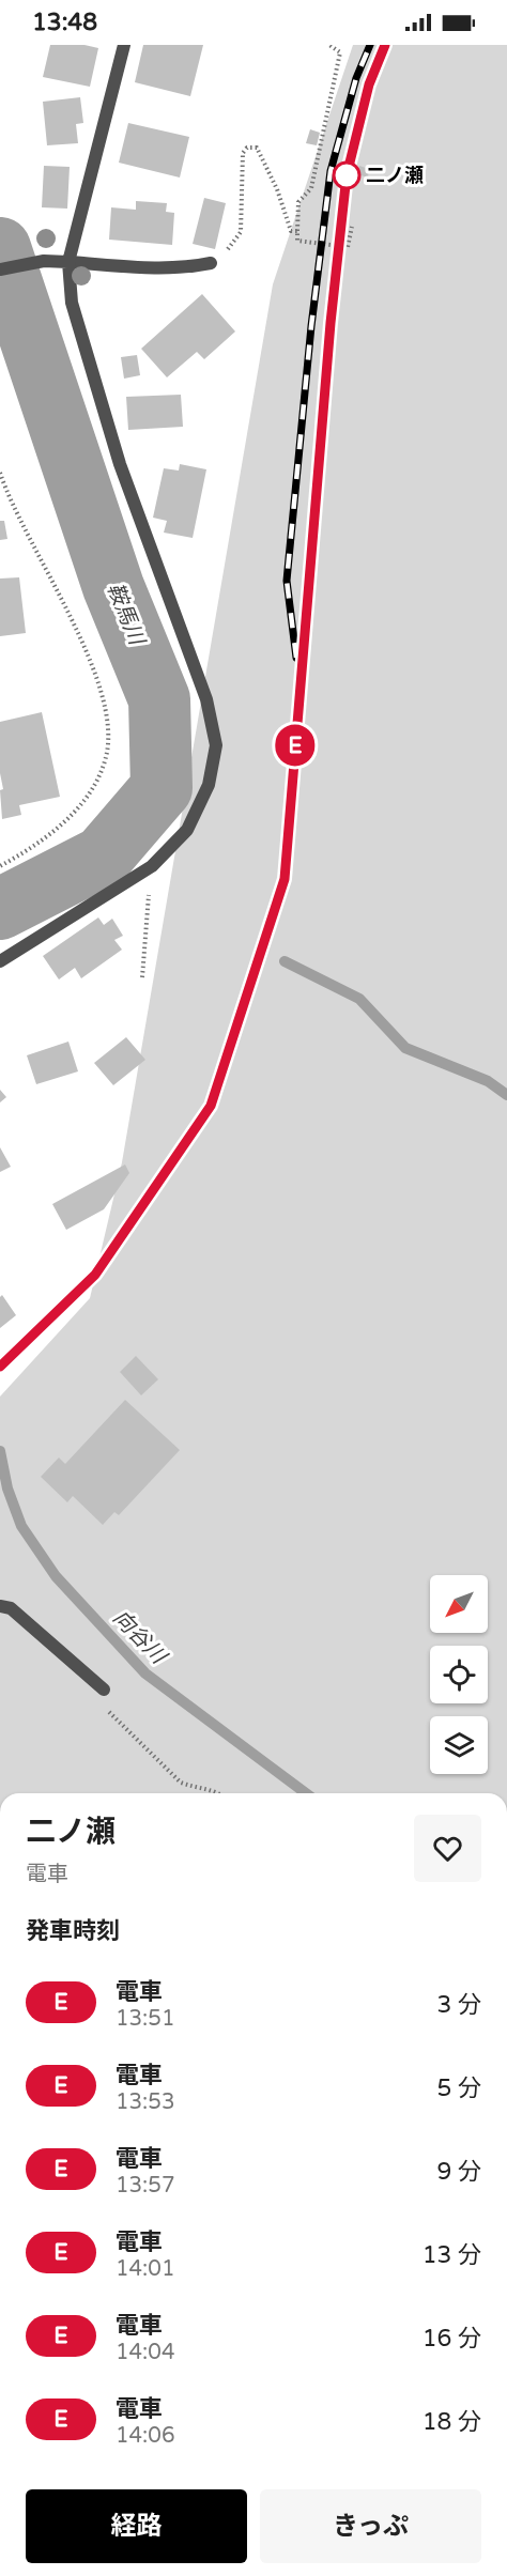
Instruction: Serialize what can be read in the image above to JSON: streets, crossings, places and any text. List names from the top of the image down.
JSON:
{
  "water": ["鞍馬川", "向谷川"],
  "places": ["二ノ瀬"],
  "north": "bottom left",
  "page": {
    "status": "13:48",
    "on_map": "E",
    "heading": [
      ["二ノ瀬", "電車"],
      "発車時刻"
    ],
    "list": [
      {
        "mark": "E",
        "name": "電車",
        "note": "13:51",
        "value": "3 分"
      },
      {
        "mark": "E",
        "name": "電車",
        "note": "13:53",
        "value": "5 分"
      },
      {
        "mark": "E",
        "name": "電車",
        "note": "13:57",
        "value": "9 分"
      },
      {
        "mark": "E",
        "name": "電車",
        "note": "14:01",
        "value": "13 分"
      },
      {
        "mark": "E",
        "name": "電車",
        "note": "14:04",
        "value": "16 分"
      },
      {
        "mark": "E",
        "name": "電車",
        "note": "14:06",
        "value": "18 分"
      }
    ],
    "buttons": ["経路", "きっぷ"]
  }
}
